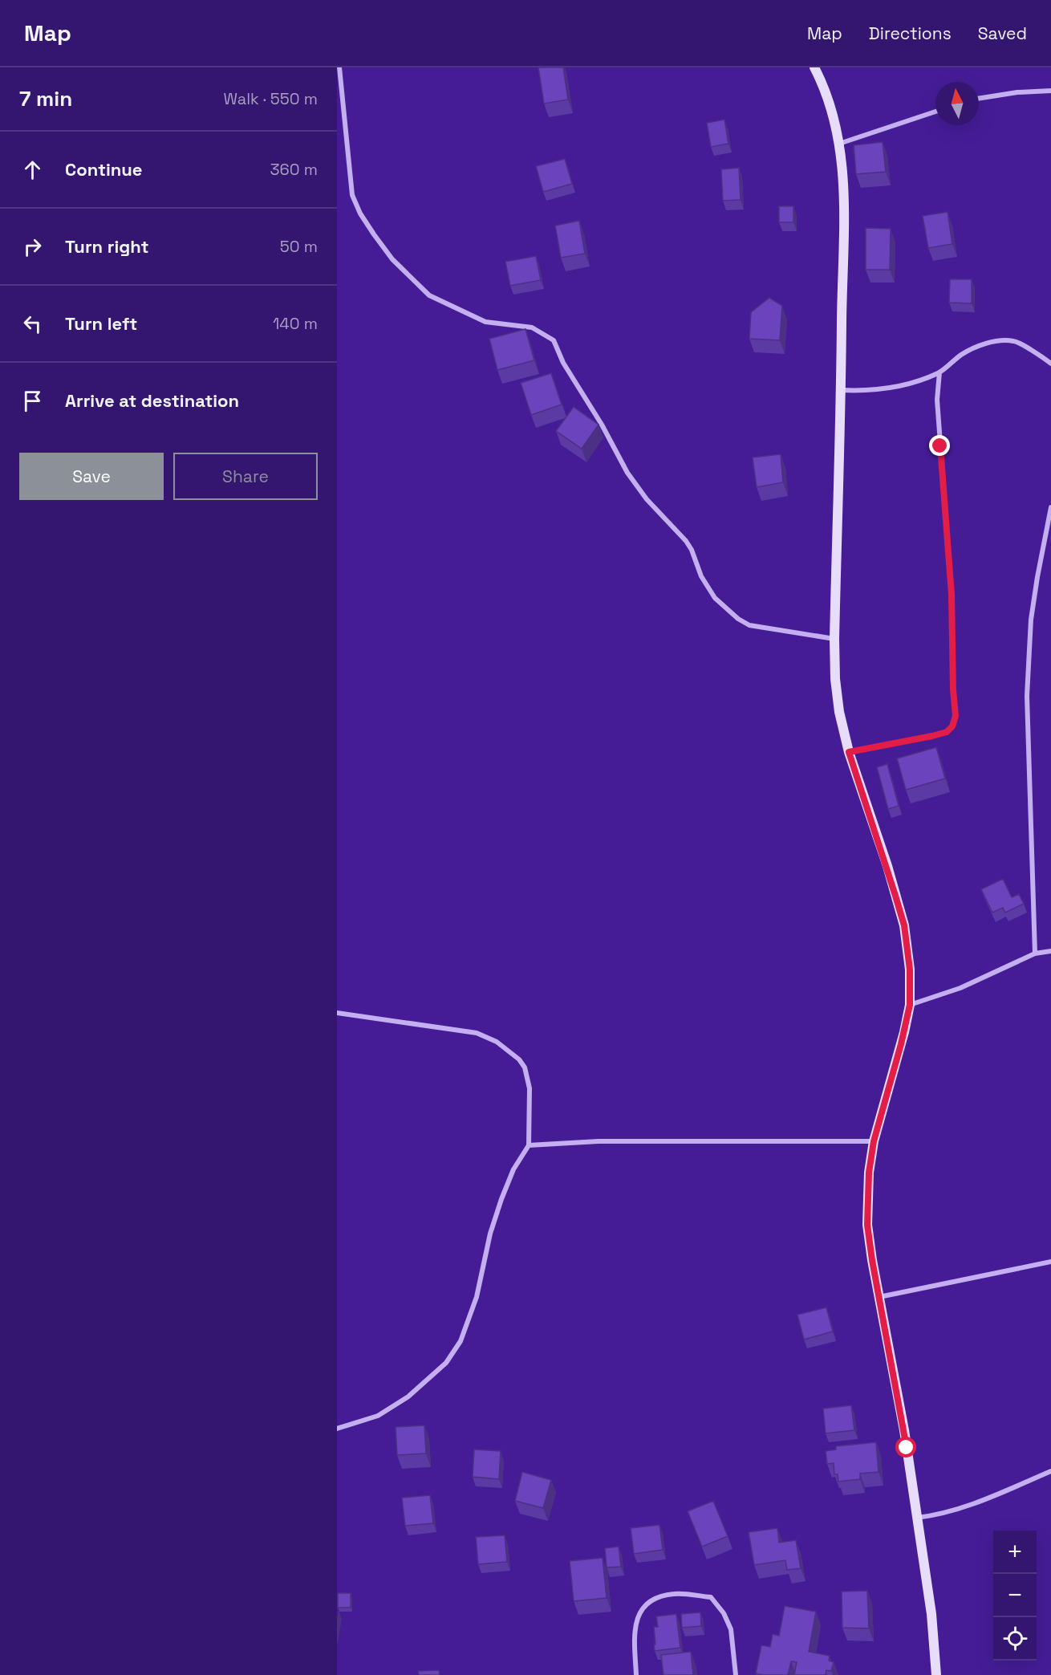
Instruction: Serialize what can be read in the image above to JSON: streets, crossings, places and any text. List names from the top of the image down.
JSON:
{
  "north": "top",
  "page": {
    "header": "Map",
    "nav": ["Map", "Directions", "Saved"],
    "heading": ["7 min", "Walk · 550 m"],
    "list": [
      ["Continue", "360 m"],
      ["Turn right", "50 m"],
      ["Turn left", "140 m"],
      "Arrive at destination"
    ],
    "buttons": ["Save", "Share"],
    "map_buttons": ["+", "−"]
  }
}
